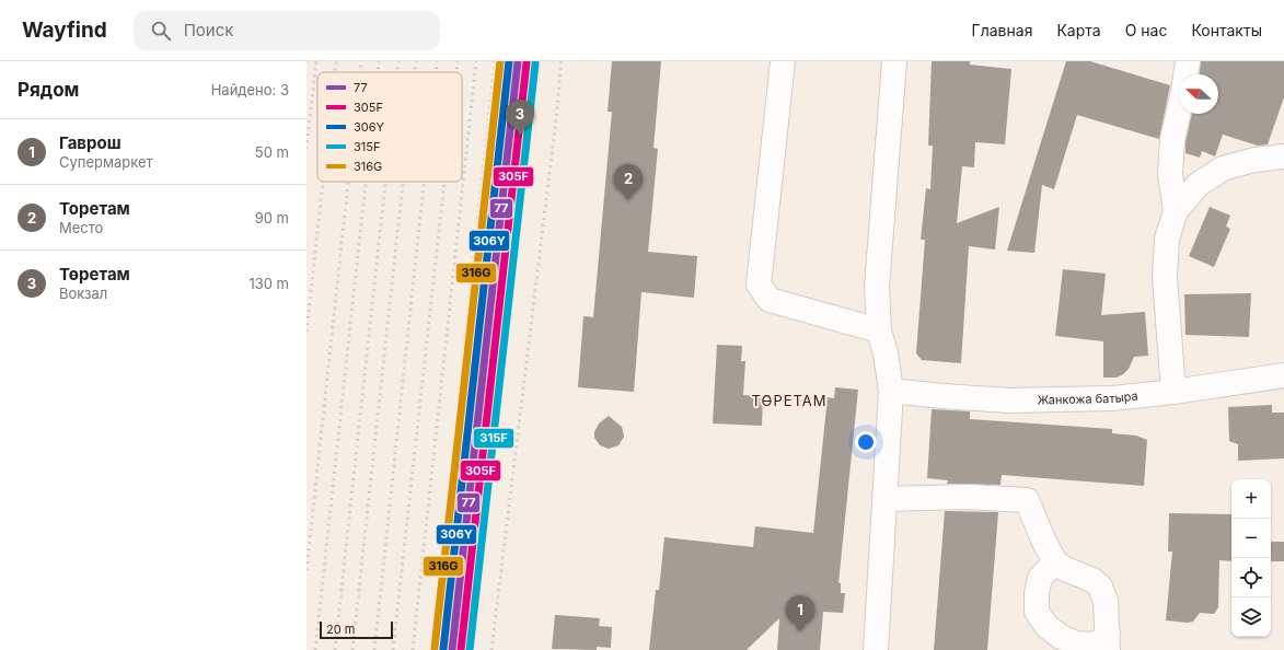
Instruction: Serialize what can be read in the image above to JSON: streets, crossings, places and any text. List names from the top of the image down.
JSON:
{
  "streets": {
    "street": ["Жанкожа батыра"]
  },
  "districts": ["ТӨРЕТАМ"],
  "lines": [
    "transit line 77",
    "transit line 306Y",
    "transit line 316G",
    "transit line 305F",
    "transit line 315F"
  ],
  "legend": [
    "77",
    "305F",
    "306Y",
    "315F",
    "316G"
  ],
  "scale_bar": "20 m",
  "north": "left",
  "page": {
    "header": "Wayfind",
    "search": "Поиск",
    "nav": [
      "Главная",
      "Карта",
      "О нас",
      "Контакты"
    ],
    "heading": ["Рядом", "Найдено: 3"],
    "pins": ["3", "2", "1"],
    "list": [
      {
        "mark": "1",
        "name": "Гаврош",
        "note": "Супермаркет",
        "value": "50 m"
      },
      {
        "mark": "2",
        "name": "Торетам",
        "note": "Место",
        "value": "90 m"
      },
      {
        "mark": "3",
        "name": "Төретам",
        "note": "Вокзал",
        "value": "130 m"
      }
    ],
    "map_buttons": ["+", "−"],
    "scale": "20 m"
  }
}
